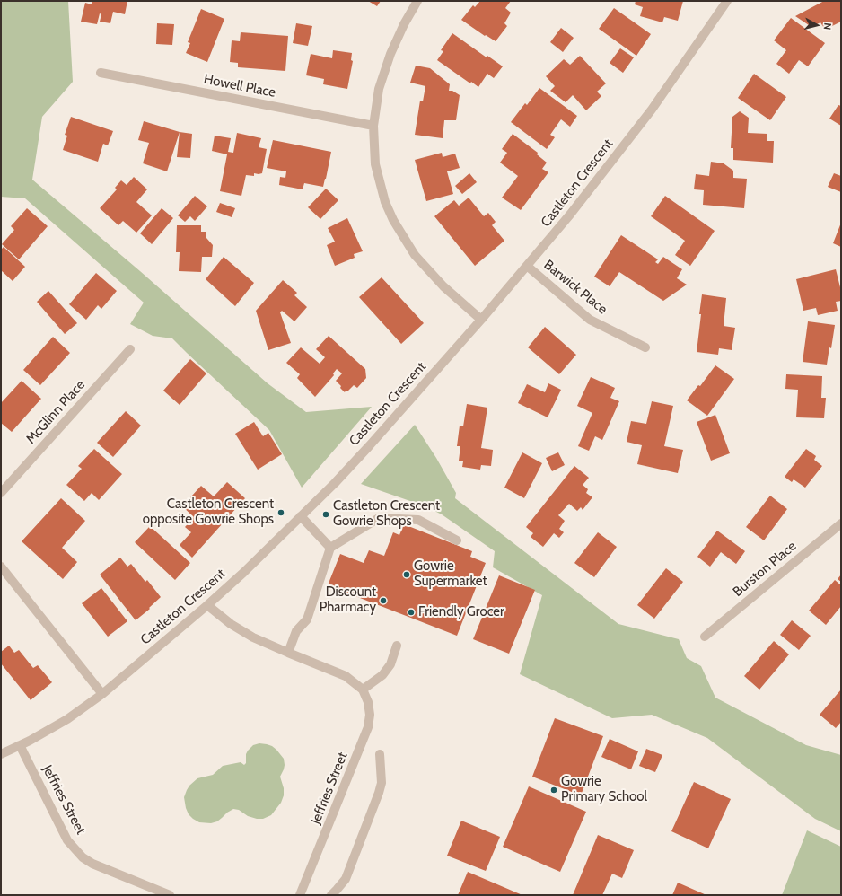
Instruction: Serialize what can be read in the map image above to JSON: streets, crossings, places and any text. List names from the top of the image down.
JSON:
{
  "streets": {
    "street": [
      "Howell Place",
      "Castleton Crescent",
      "Barwick Place",
      "McGlinn Place",
      "Burston Place",
      "Jeffries Street"
    ]
  },
  "crossings": [
    ["Castleton Crescent", "Barwick Place"],
    ["Castleton Crescent", "Jeffries Street"]
  ],
  "places": [
    "Castleton Crescent opposite Gowrie Shops",
    "Castleton Crescent Gowrie Shops",
    "Gowrie Supermarket",
    "Discount Pharmacy",
    "Friendly Grocer",
    "Gowrie Primary School"
  ],
  "north": "right"
}
